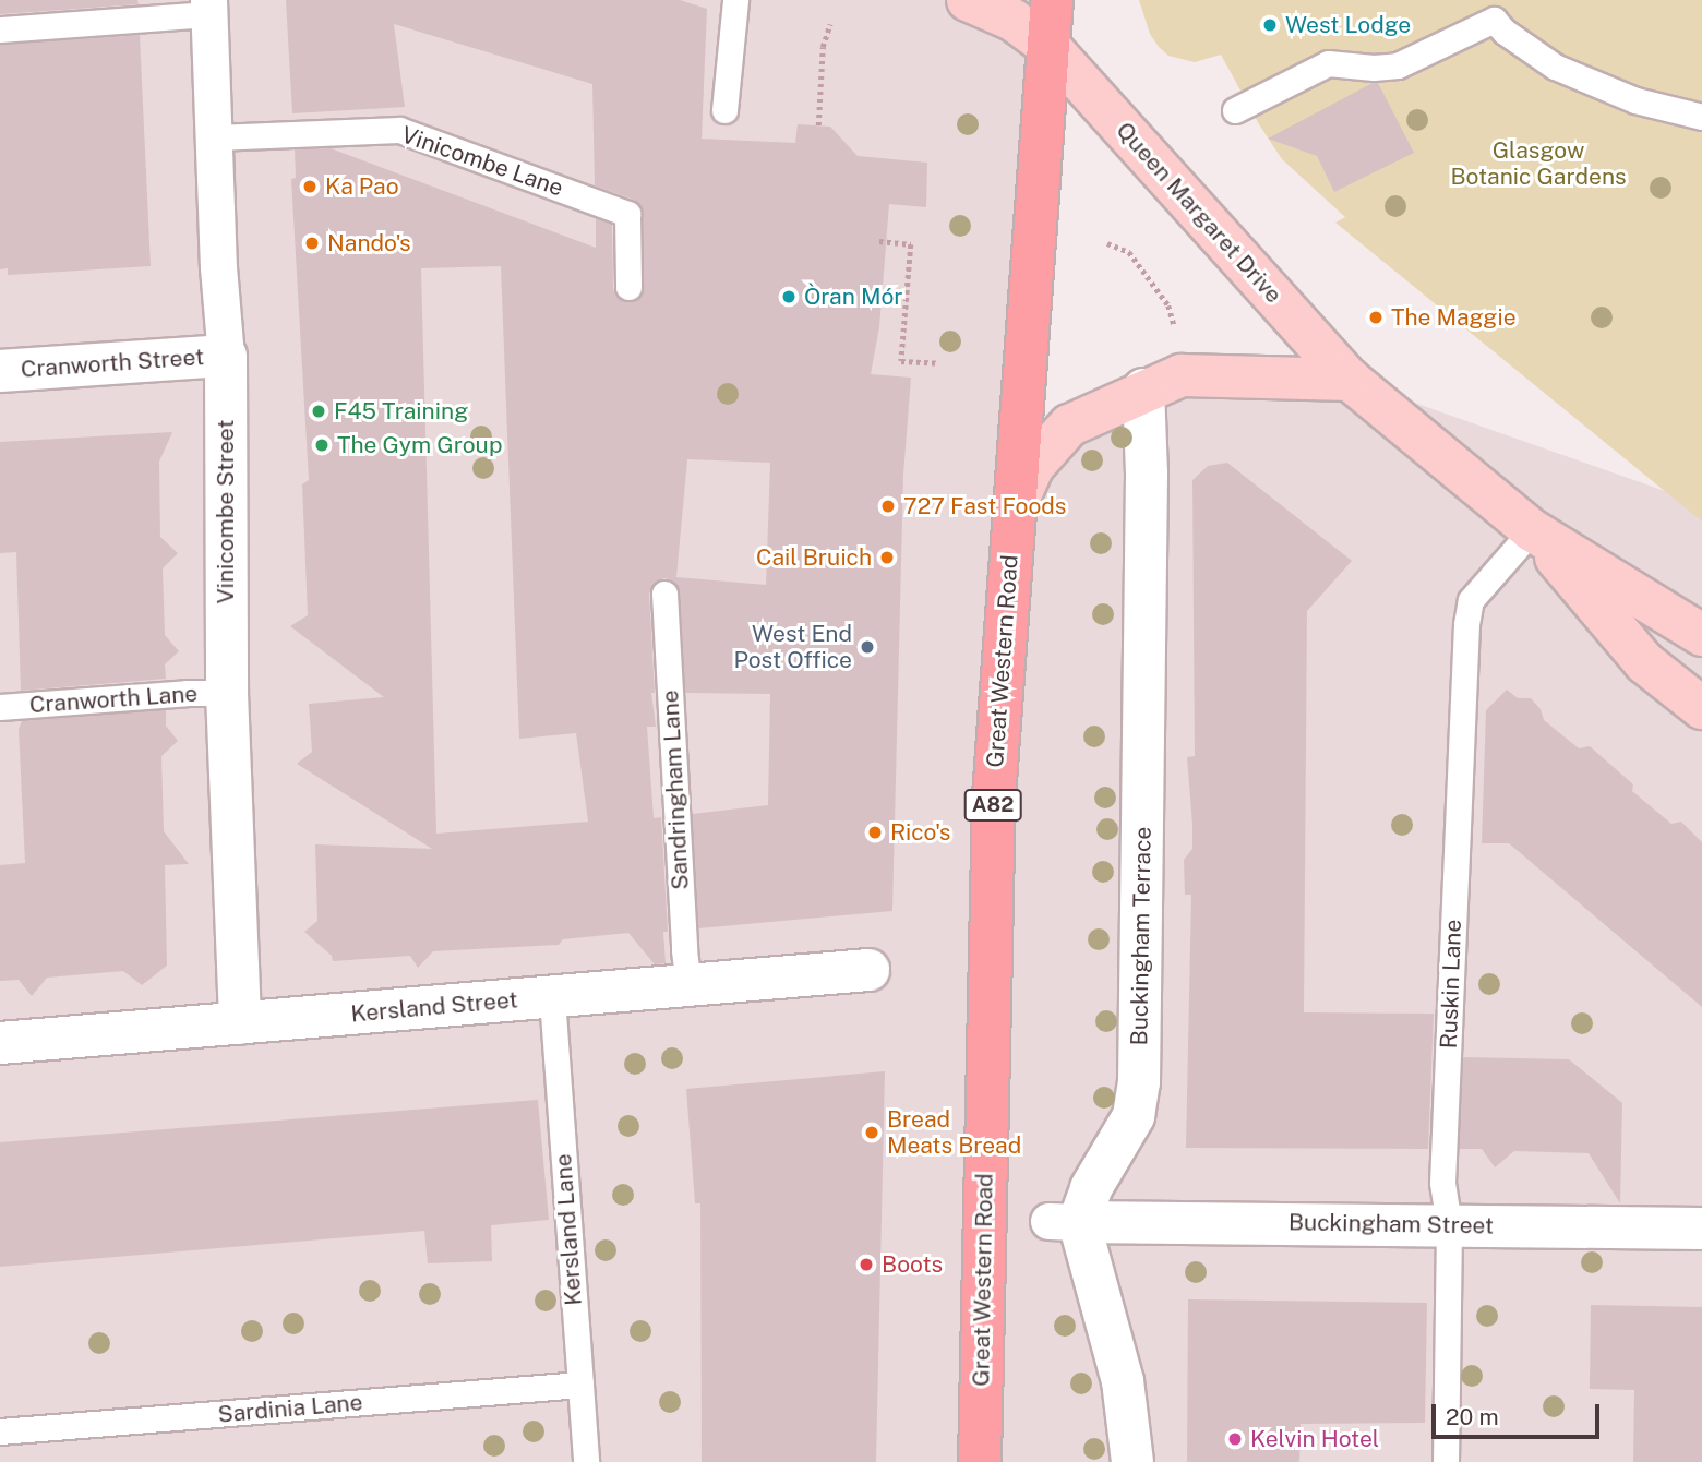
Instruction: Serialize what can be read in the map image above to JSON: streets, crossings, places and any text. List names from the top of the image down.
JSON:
{
  "streets": {
    "main road": ["Queen Margaret Drive", "Great Western Road", "A82"],
    "street": [
      "Cranworth Street",
      "Vinicombe Street",
      "Buckingham Terrace",
      "Kersland Street",
      "Buckingham Street"
    ],
    "lane": [
      "Vinicombe Lane",
      "Cranworth Lane",
      "Sandringham Lane",
      "Ruskin Lane",
      "Kersland Lane",
      "Sardinia Lane"
    ]
  },
  "crossings": [
    ["Vinicombe Lane", "Vinicombe Street"],
    ["Queen Margaret Drive", "Great Western Road"],
    ["Queen Margaret Drive", "Ruskin Lane"],
    ["Cranworth Street", "Vinicombe Street"],
    ["Vinicombe Street", "Cranworth Lane"],
    ["Vinicombe Street", "Kersland Street"],
    ["Sandringham Lane", "Kersland Street"],
    ["Buckingham Terrace", "Buckingham Street"],
    ["Ruskin Lane", "Buckingham Street"],
    ["Kersland Street", "Kersland Lane"],
    ["Kersland Lane", "Sardinia Lane"]
  ],
  "parks": ["Glasgow Botanic Gardens"],
  "places": [
    "West Lodge",
    "Ka Pao",
    "Nando's",
    "Òran Mór",
    "The Maggie",
    "F45 Training",
    "The Gym Group",
    "727 Fast Foods",
    "Cail Bruich",
    "West End Post Office",
    "Rico's",
    "Bread Meats Bread",
    "Boots",
    "Kelvin Hotel"
  ],
  "scale_bar": "20 m"
}
